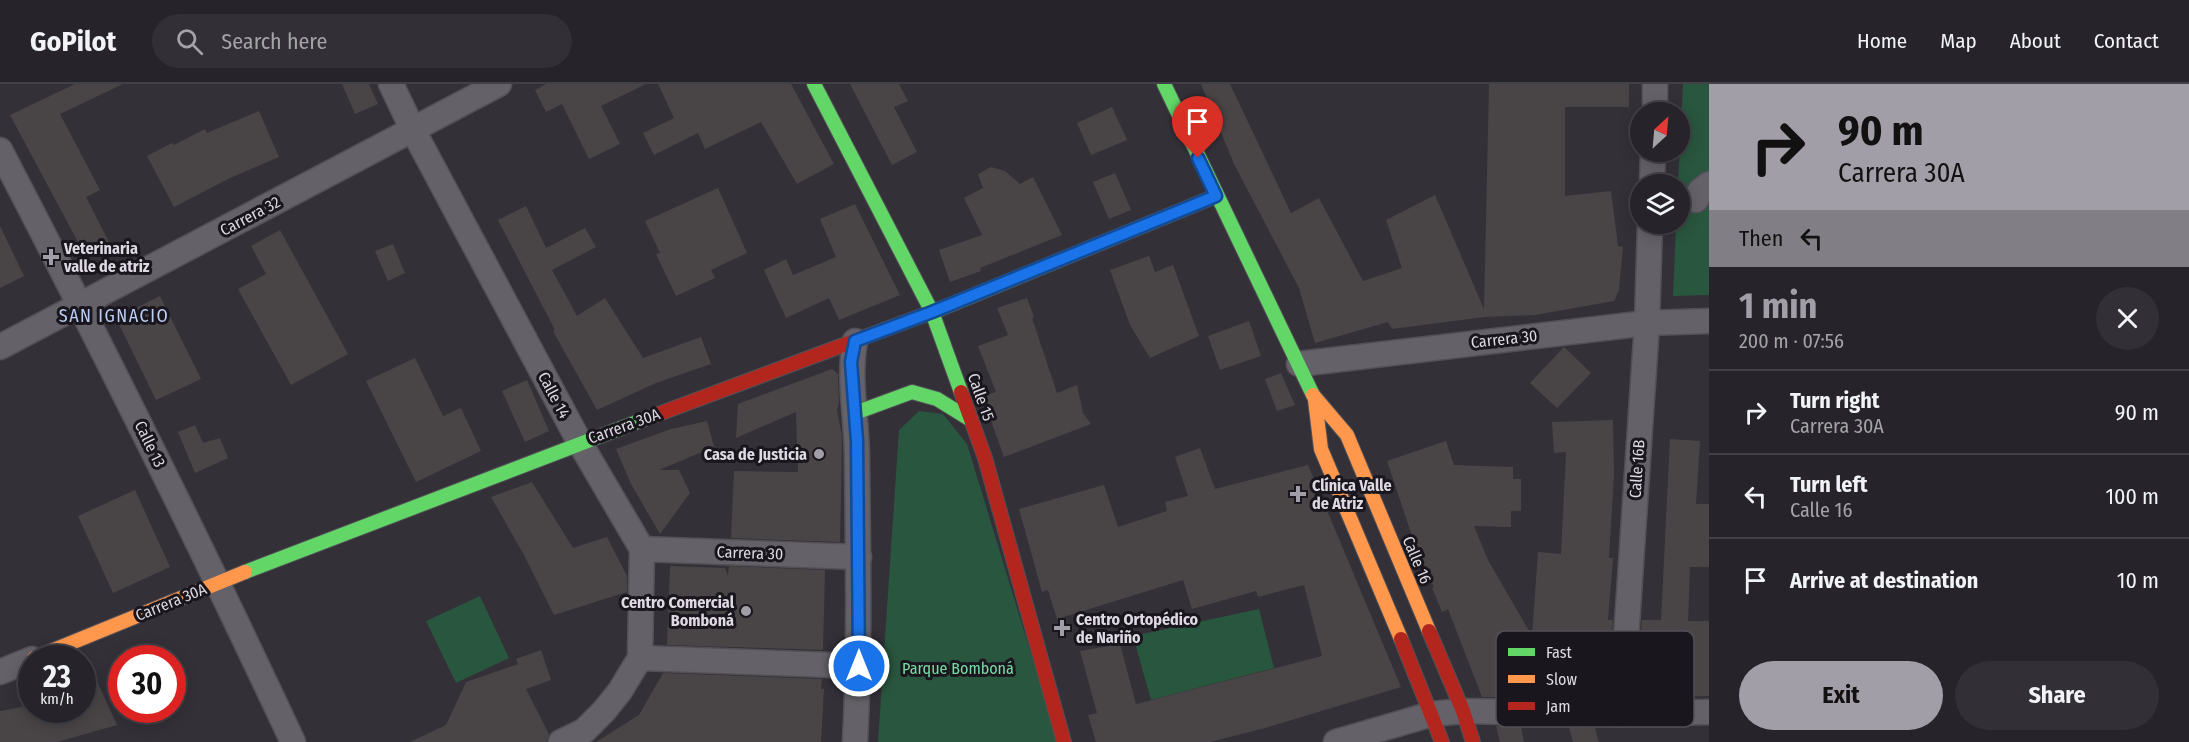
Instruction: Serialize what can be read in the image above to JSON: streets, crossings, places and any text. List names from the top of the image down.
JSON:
{
  "streets": {
    "street": [
      "Carrera 32",
      "Carrera 30",
      "Calle 14",
      "Calle 15",
      "Carrera 30A",
      "Calle 13",
      "Calle 16B",
      "Calle 16"
    ]
  },
  "crossings": [
    ["Carrera 32", "Calle 14"],
    ["Carrera 32", "Calle 13"],
    ["Carrera 30", "Calle 14"],
    ["Carrera 30", "Calle 16B"],
    ["Carrera 30", "Calle 16"],
    ["Calle 14", "Carrera 30A"],
    ["Calle 15", "Carrera 30A"],
    ["Carrera 30A", "Calle 13"],
    ["Carrera 30A", "Calle 16"]
  ],
  "districts": ["SAN IGNACIO"],
  "parks": ["Parque Bomboná"],
  "places": {
    "health": ["Veterinaria valle de atriz", "Clínica Valle de Atriz", "Centro Ortopédico de Nariño"],
    "other": ["Casa de Justicia", "Centro Comercial Bomboná"]
  },
  "legend": ["Fast", "Slow", "Jam"],
  "north": "top right",
  "page": {
    "header": "GoPilot",
    "search": "Search here",
    "nav": [
      "Home",
      "Map",
      "About",
      "Contact"
    ],
    "turn": ["90 m", "Carrera 30A"],
    "then": "Then",
    "heading": ["1 min", "200 m · 07:56"],
    "list": [
      {
        "name": "Turn right",
        "note": "Carrera 30A",
        "value": "90 m"
      },
      {
        "name": "Turn left",
        "note": "Calle 16",
        "value": "100 m"
      },
      {
        "name": "Arrive at destination",
        "value": "10 m"
      }
    ],
    "speed": "23 km/h",
    "limit": "30",
    "buttons": ["Exit", "Share"]
  }
}
